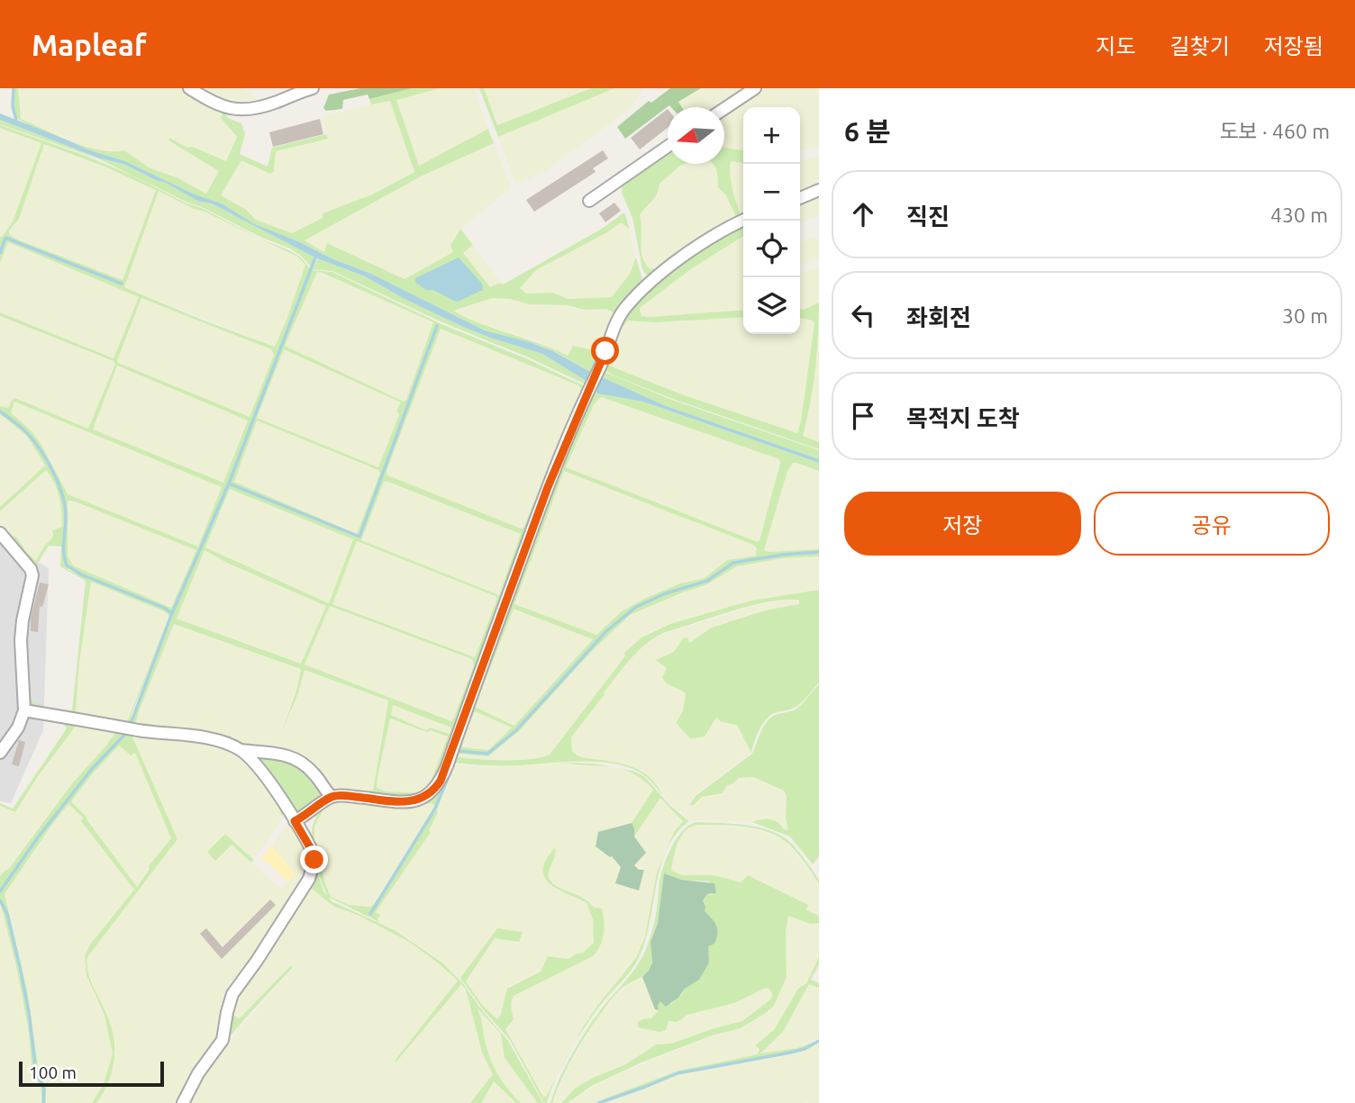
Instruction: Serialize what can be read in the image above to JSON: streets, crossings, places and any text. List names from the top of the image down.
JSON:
{
  "scale_bar": "100 m",
  "north": "left",
  "page": {
    "header": "Mapleaf",
    "nav": ["지도", "길찾기", "저장됨"],
    "heading": ["6 분", "도보 · 460 m"],
    "map_buttons": ["+", "−"],
    "list": [
      ["직진", "430 m"],
      ["좌회전", "30 m"],
      "목적지 도착"
    ],
    "buttons": ["저장", "공유"],
    "scale": "100 m"
  }
}
